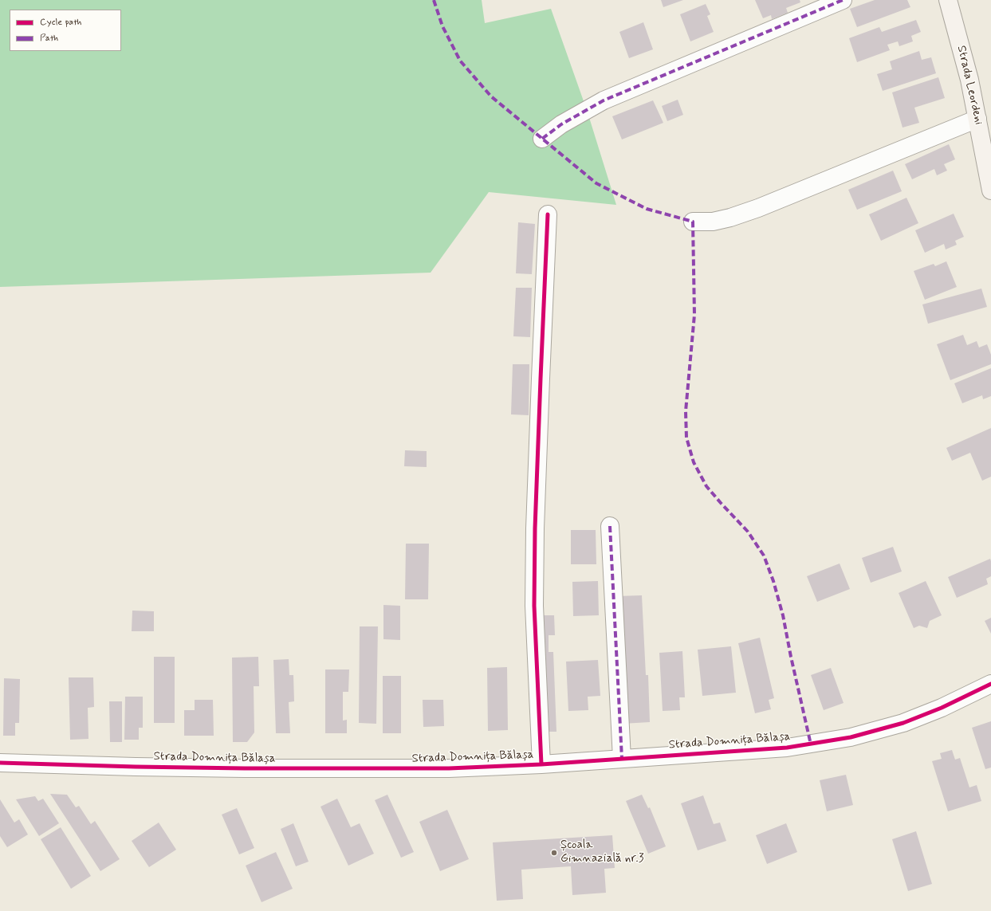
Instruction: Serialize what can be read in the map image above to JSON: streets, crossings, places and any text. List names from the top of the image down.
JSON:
{
  "streets": {
    "main road": ["Strada Leordeni"],
    "street": ["Strada Domnița Bălașa"]
  },
  "places": ["Școala Gimnazială nr.3"],
  "legend": ["Cycle path", "Path"]
}
